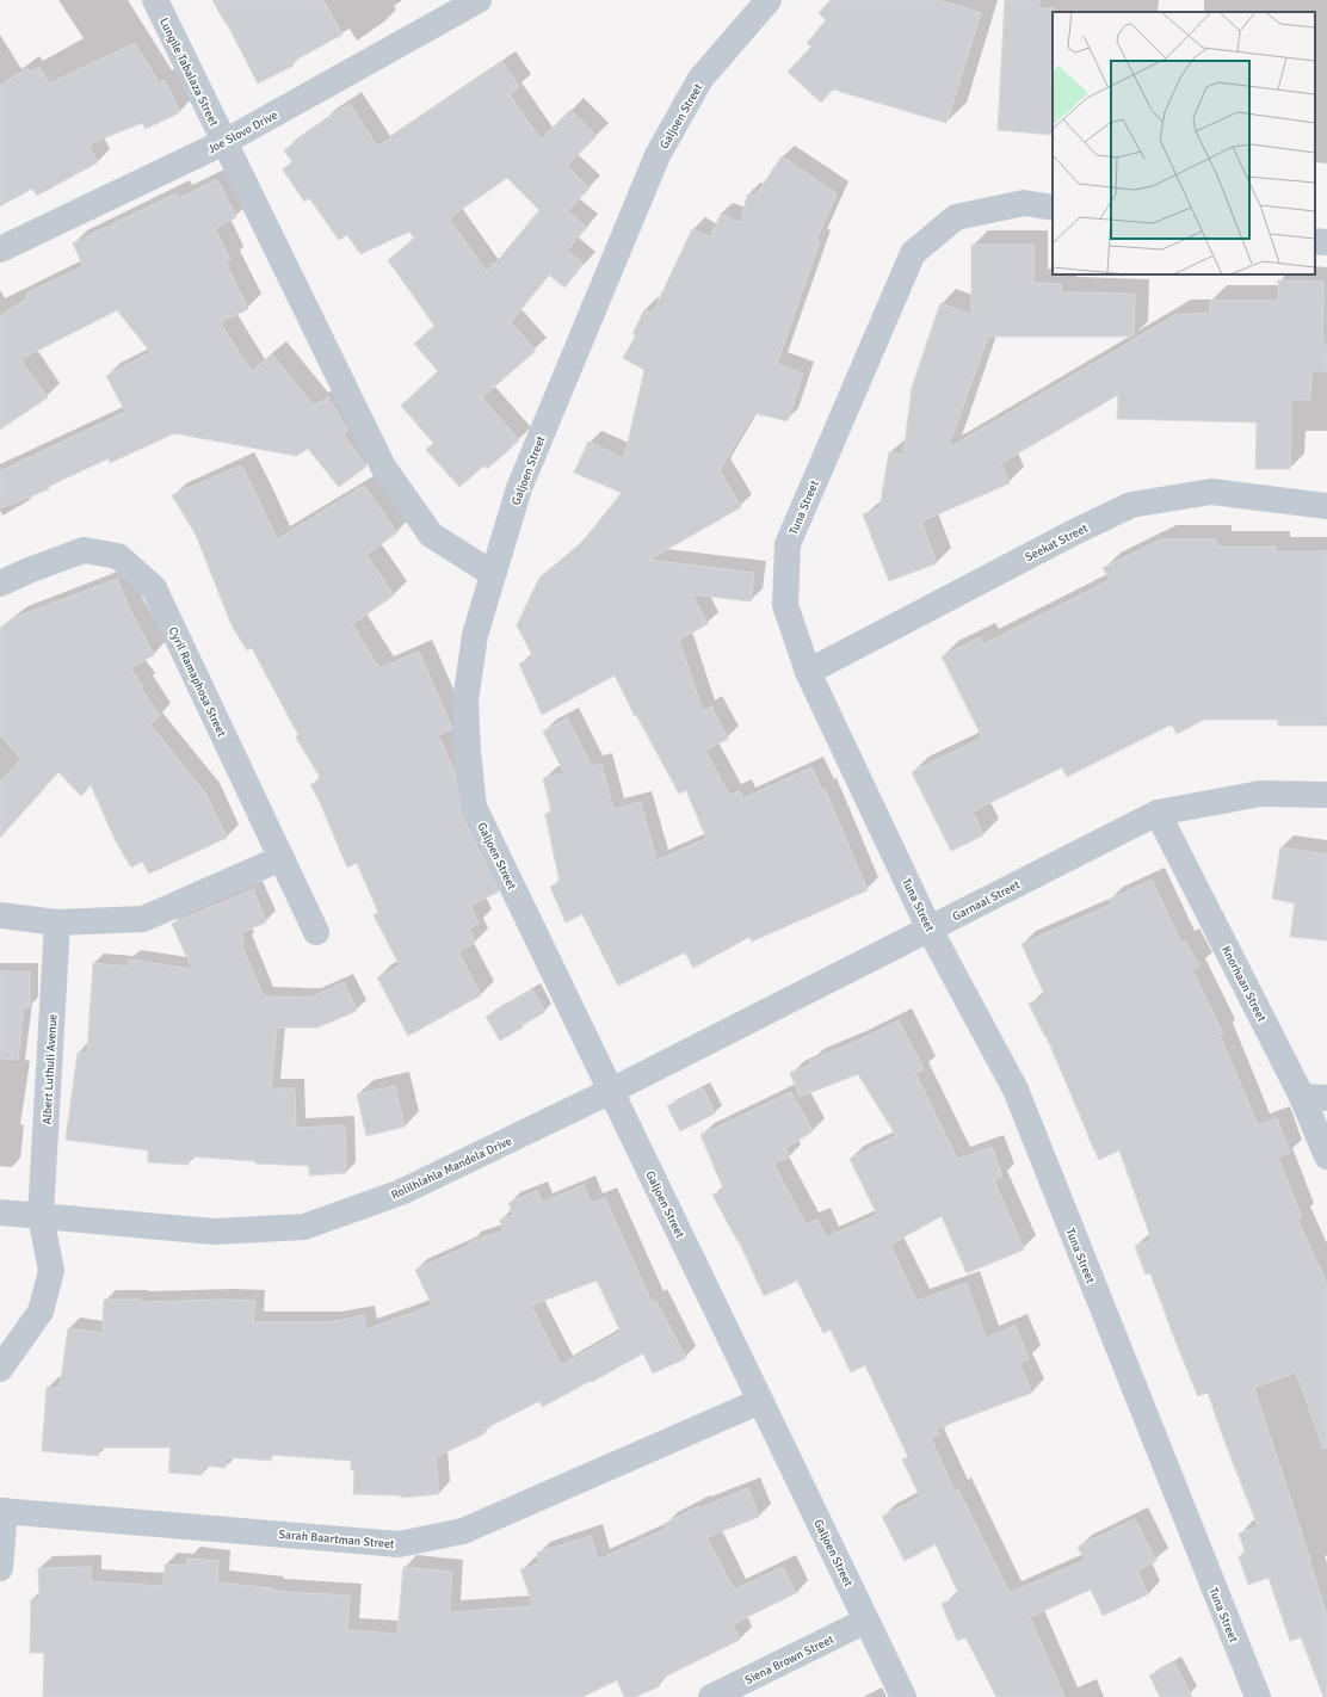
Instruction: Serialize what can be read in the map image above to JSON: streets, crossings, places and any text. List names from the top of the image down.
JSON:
{
  "streets": {
    "street": [
      "Lungile Tabalaza Street",
      "Galjoen Street",
      "Joe Slovo Drive",
      "Tuna Street",
      "Seekat Street",
      "Cyril Ramaphosa Street",
      "Garnaal Street",
      "Knorhaan Street",
      "Albert Luthuli Avenue",
      "Rolilhlahla Mandela Drive",
      "Sarah Baartman Street",
      "Siena Brown Street"
    ]
  },
  "crossings": [
    ["Lungile Tabalaza Street", "Galjoen Street"],
    ["Lungile Tabalaza Street", "Joe Slovo Drive"],
    ["Galjoen Street", "Garnaal Street"],
    ["Galjoen Street", "Rolilhlahla Mandela Drive"],
    ["Galjoen Street", "Sarah Baartman Street"],
    ["Galjoen Street", "Siena Brown Street"],
    ["Tuna Street", "Seekat Street"],
    ["Tuna Street", "Garnaal Street"],
    ["Garnaal Street", "Knorhaan Street"],
    ["Garnaal Street", "Rolilhlahla Mandela Drive"],
    ["Albert Luthuli Avenue", "Rolilhlahla Mandela Drive"]
  ]
}
